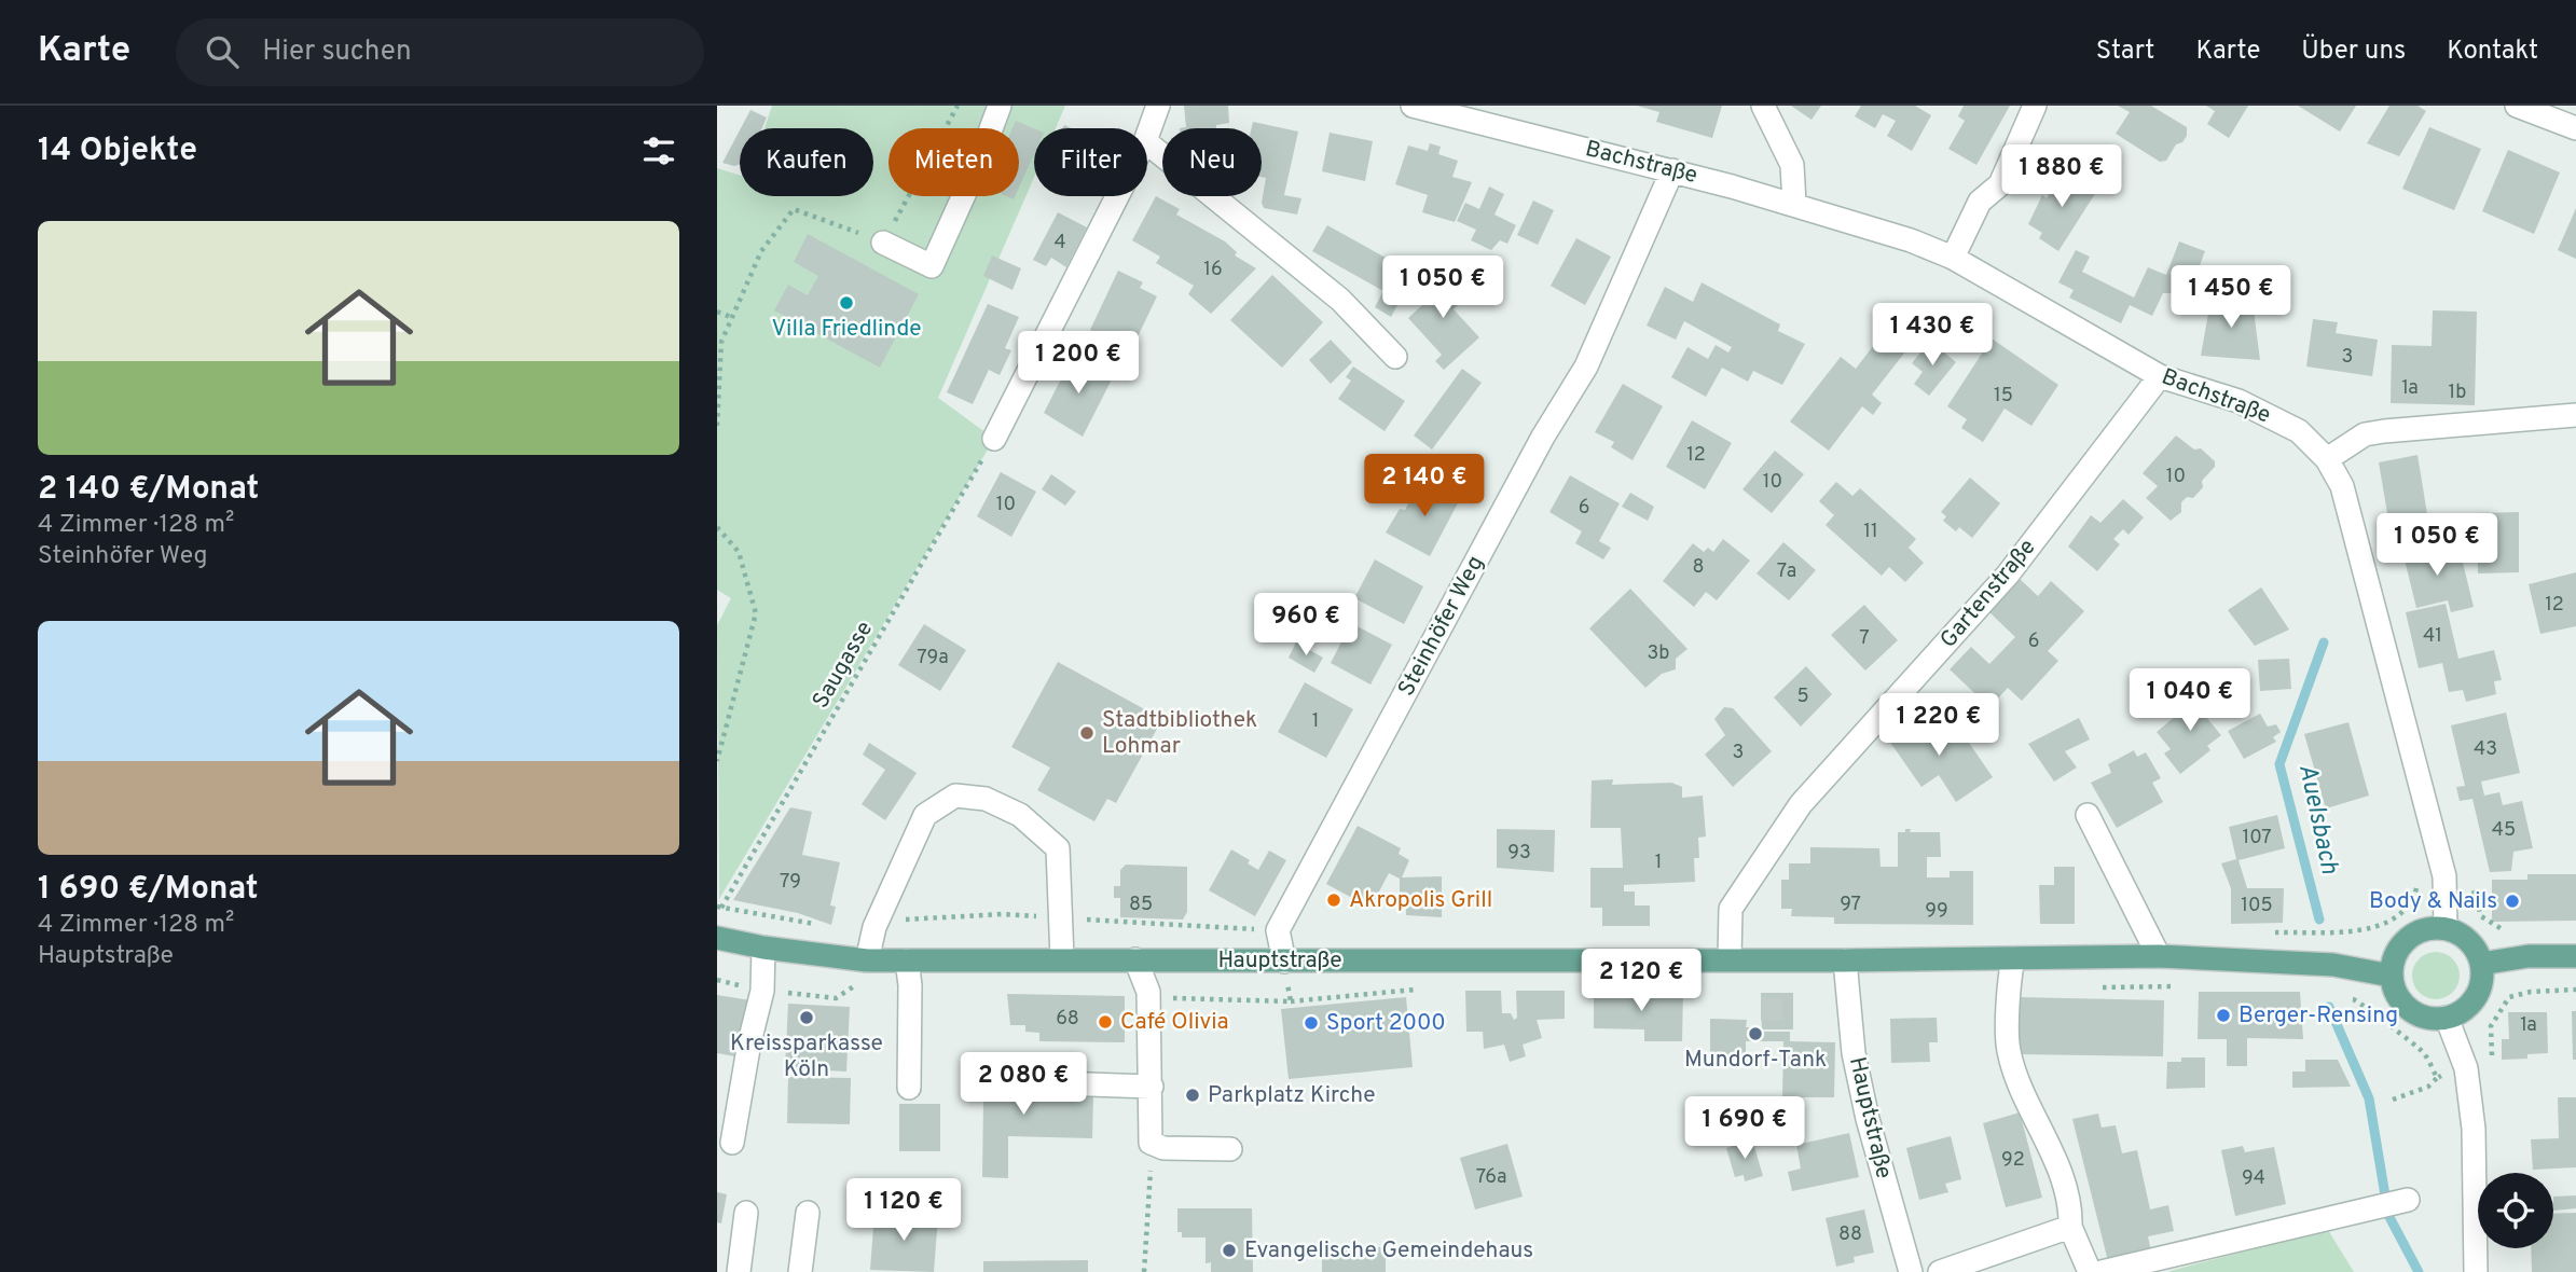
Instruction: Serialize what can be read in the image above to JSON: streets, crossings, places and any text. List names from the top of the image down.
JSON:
{
  "streets": {
    "main road": ["Hauptstraße"],
    "street": ["Bachstraße", "Gartenstraße", "Steinhöfer Weg"],
    "path": ["Saugasse"]
  },
  "crossings": [
    ["Bachstraße", "Gartenstraße"],
    ["Bachstraße", "Steinhöfer Weg"],
    ["Bachstraße", "Hauptstraße"],
    ["Gartenstraße", "Hauptstraße"]
  ],
  "water": ["Auelsbach"],
  "places": [
    "Villa Friedlinde",
    "Stadtbibliothek Lohmar",
    "Akropolis Grill",
    "Body & Nails",
    "Berger-Rensing",
    "Kreissparkasse Köln",
    "Café Olivia",
    "Sport 2000",
    "Mundorf-Tank",
    "Parkplatz Kirche",
    "Evangelische Gemeindehaus"
  ],
  "house_numbers": [
    "4",
    "16",
    "3",
    "1a",
    "1b",
    "15",
    "12",
    "10",
    "10",
    "10",
    "6",
    "11",
    "8",
    "7a",
    "12",
    "41",
    "7",
    "6",
    "3b",
    "79a",
    "5",
    "1",
    "43",
    "3",
    "45",
    "107",
    "93",
    "1",
    "79",
    "85",
    "97",
    "105",
    "99",
    "68",
    "1a",
    "92",
    "76a",
    "94",
    "88"
  ],
  "page": {
    "header": "Karte",
    "search": "Hier suchen",
    "nav": [
      "Start",
      "Karte",
      "Über uns",
      "Kontakt"
    ],
    "heading": "14 Objekte",
    "chip": [
      "Kaufen",
      "Mieten",
      "Filter",
      "Neu"
    ],
    "price": [
      "1 880 €",
      "1 050 €",
      "1 450 €",
      "1 430 €",
      "1 200 €",
      "2 140 €",
      "1 050 €",
      "960 €",
      "1 040 €",
      "1 220 €",
      "2 120 €",
      "2 080 €",
      "1 690 €",
      "1 120 €"
    ],
    "list": [
      {
        "name": "2 140 €/Monat",
        "note": "4 Zimmer · 128 m² · Steinhöfer Weg"
      },
      {
        "name": "1 690 €/Monat",
        "note": "4 Zimmer · 128 m² · Hauptstraße"
      }
    ]
  }
}
